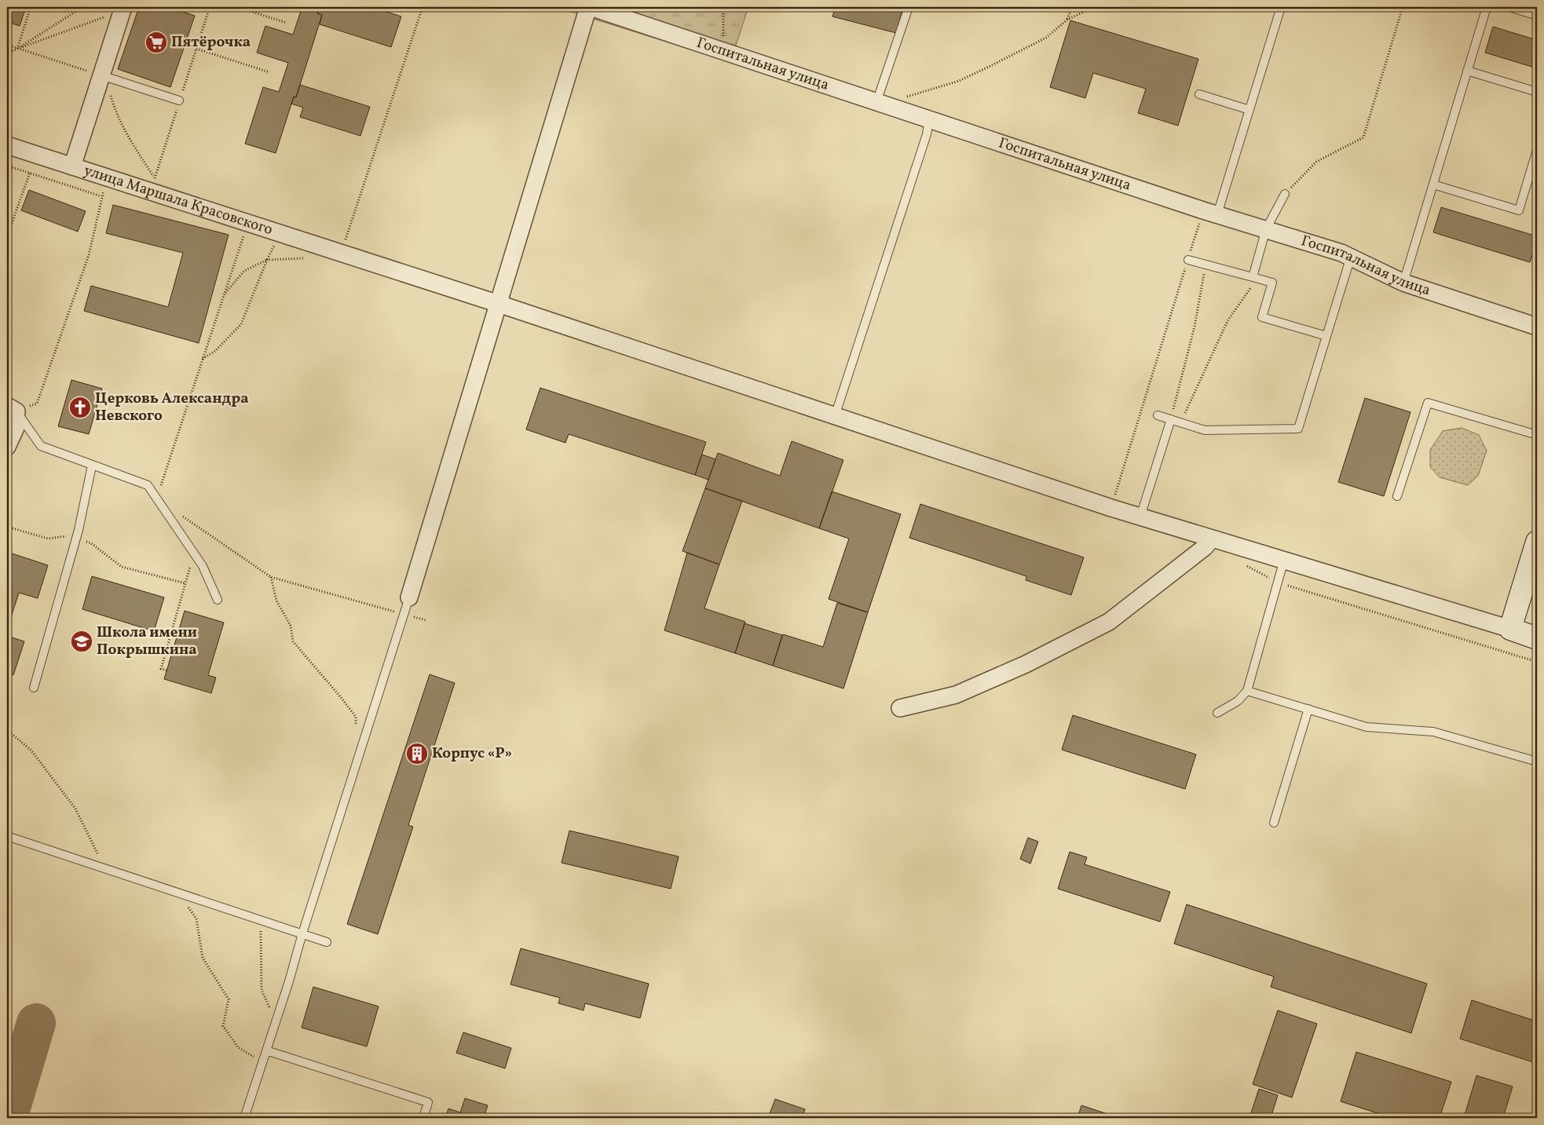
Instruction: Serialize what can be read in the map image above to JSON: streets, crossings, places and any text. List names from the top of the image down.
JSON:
{
  "streets": {
    "street": ["Госпитальная улица", "улица Маршала Красовского"]
  },
  "places": {
    "supermarket": ["Пятёрочка"],
    "church": ["Церковь Александра Невского"],
    "school or university": ["Школа имени Покрышкина"],
    "building": ["Корпус «Р»"]
  }
}
